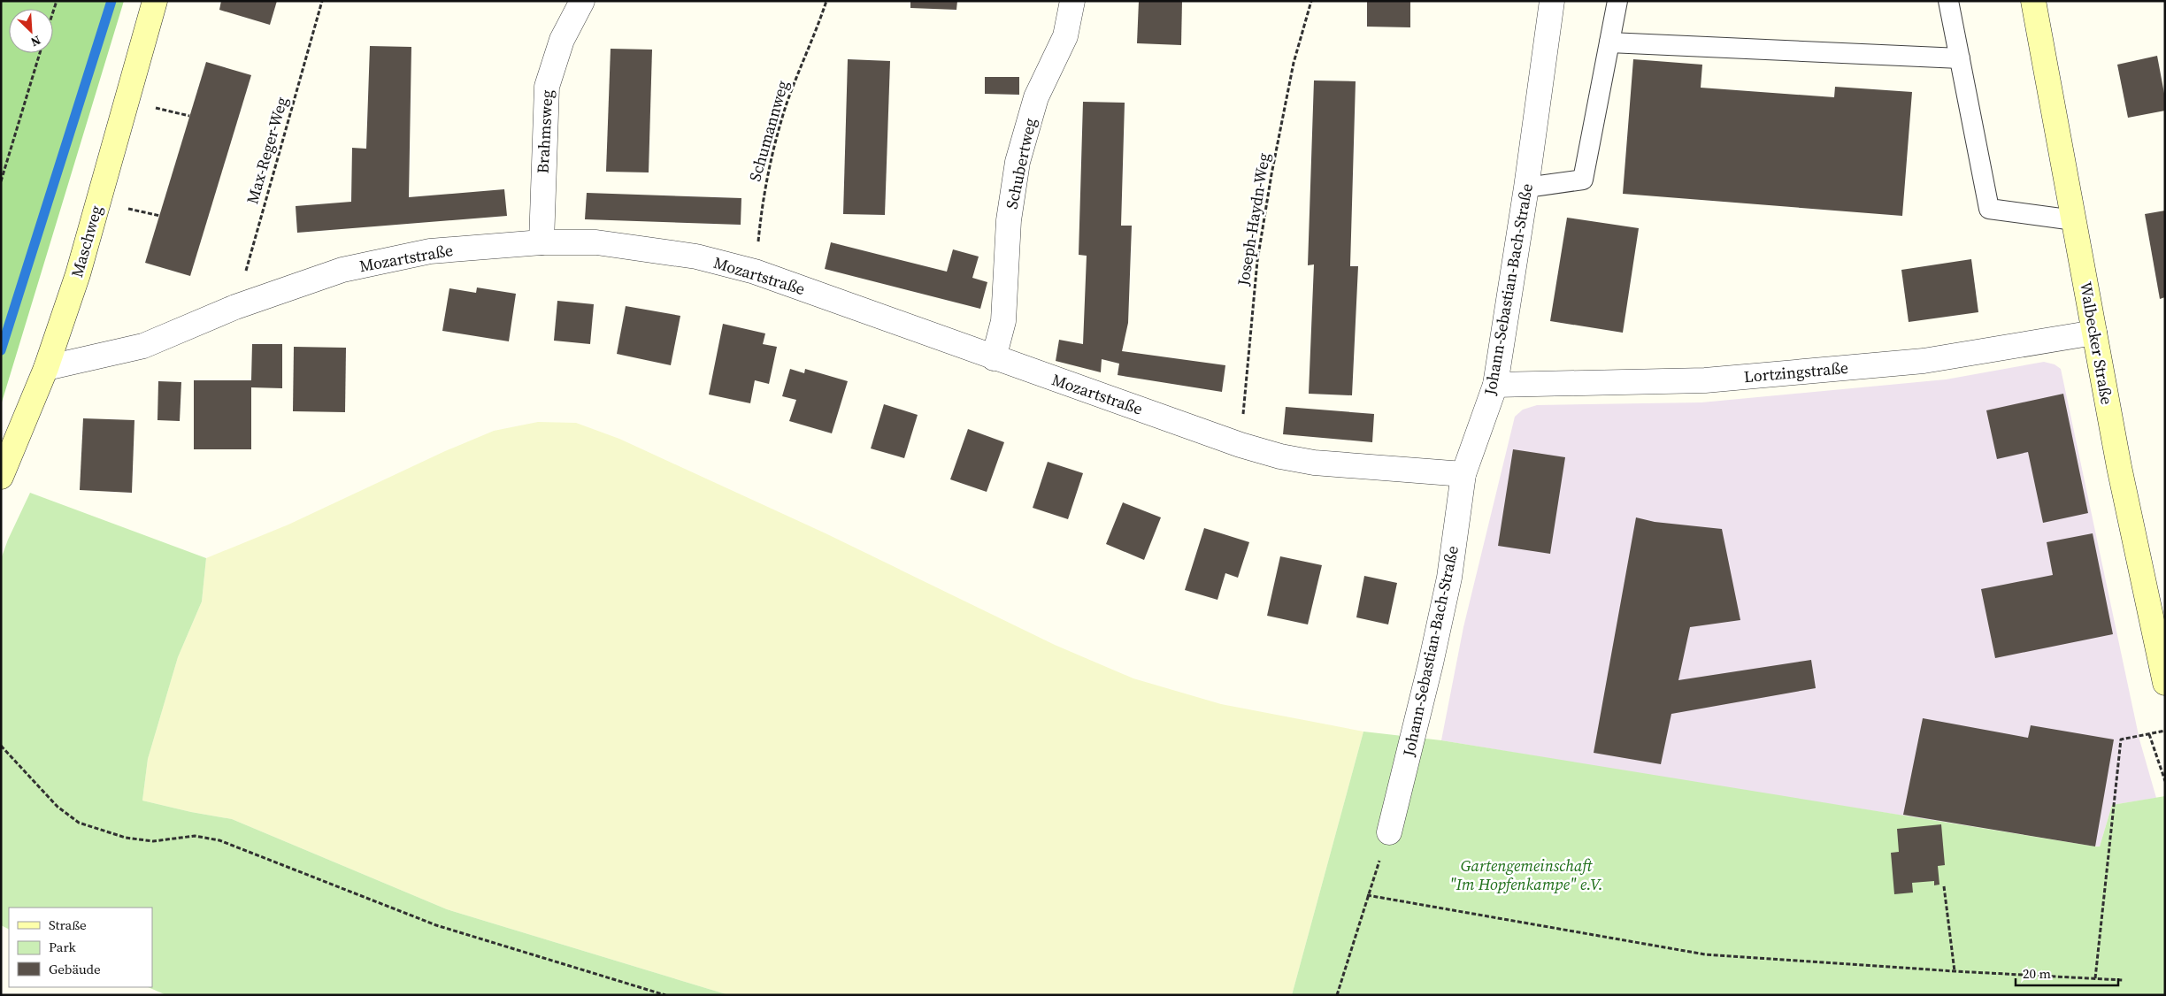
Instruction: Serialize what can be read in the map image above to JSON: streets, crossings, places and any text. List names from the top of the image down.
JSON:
{
  "streets": {
    "main road": ["Maschweg", "Walbecker Straße"],
    "street": [
      "Brahmsweg",
      "Schubertweg",
      "Mozartstraße",
      "Johann-Sebastian-Bach-Straße",
      "Lortzingstraße"
    ],
    "path": ["Schumannweg", "Max-Reger-Weg", "Joseph-Haydn-Weg"]
  },
  "crossings": [
    ["Schumannweg", "Mozartstraße"],
    ["Brahmsweg", "Mozartstraße"],
    ["Max-Reger-Weg", "Mozartstraße"],
    ["Schubertweg", "Mozartstraße"],
    ["Joseph-Haydn-Weg", "Mozartstraße"],
    ["Maschweg", "Mozartstraße"],
    ["Mozartstraße", "Johann-Sebastian-Bach-Straße"],
    ["Johann-Sebastian-Bach-Straße", "Lortzingstraße"],
    ["Walbecker Straße", "Lortzingstraße"]
  ],
  "parks": ["Gartengemeinschaft \"Im Hopfenkampe\" e.V."],
  "legend": ["Straße", "Park", "Gebäude"],
  "scale_bar": "20 m",
  "north": "bottom right"
}
